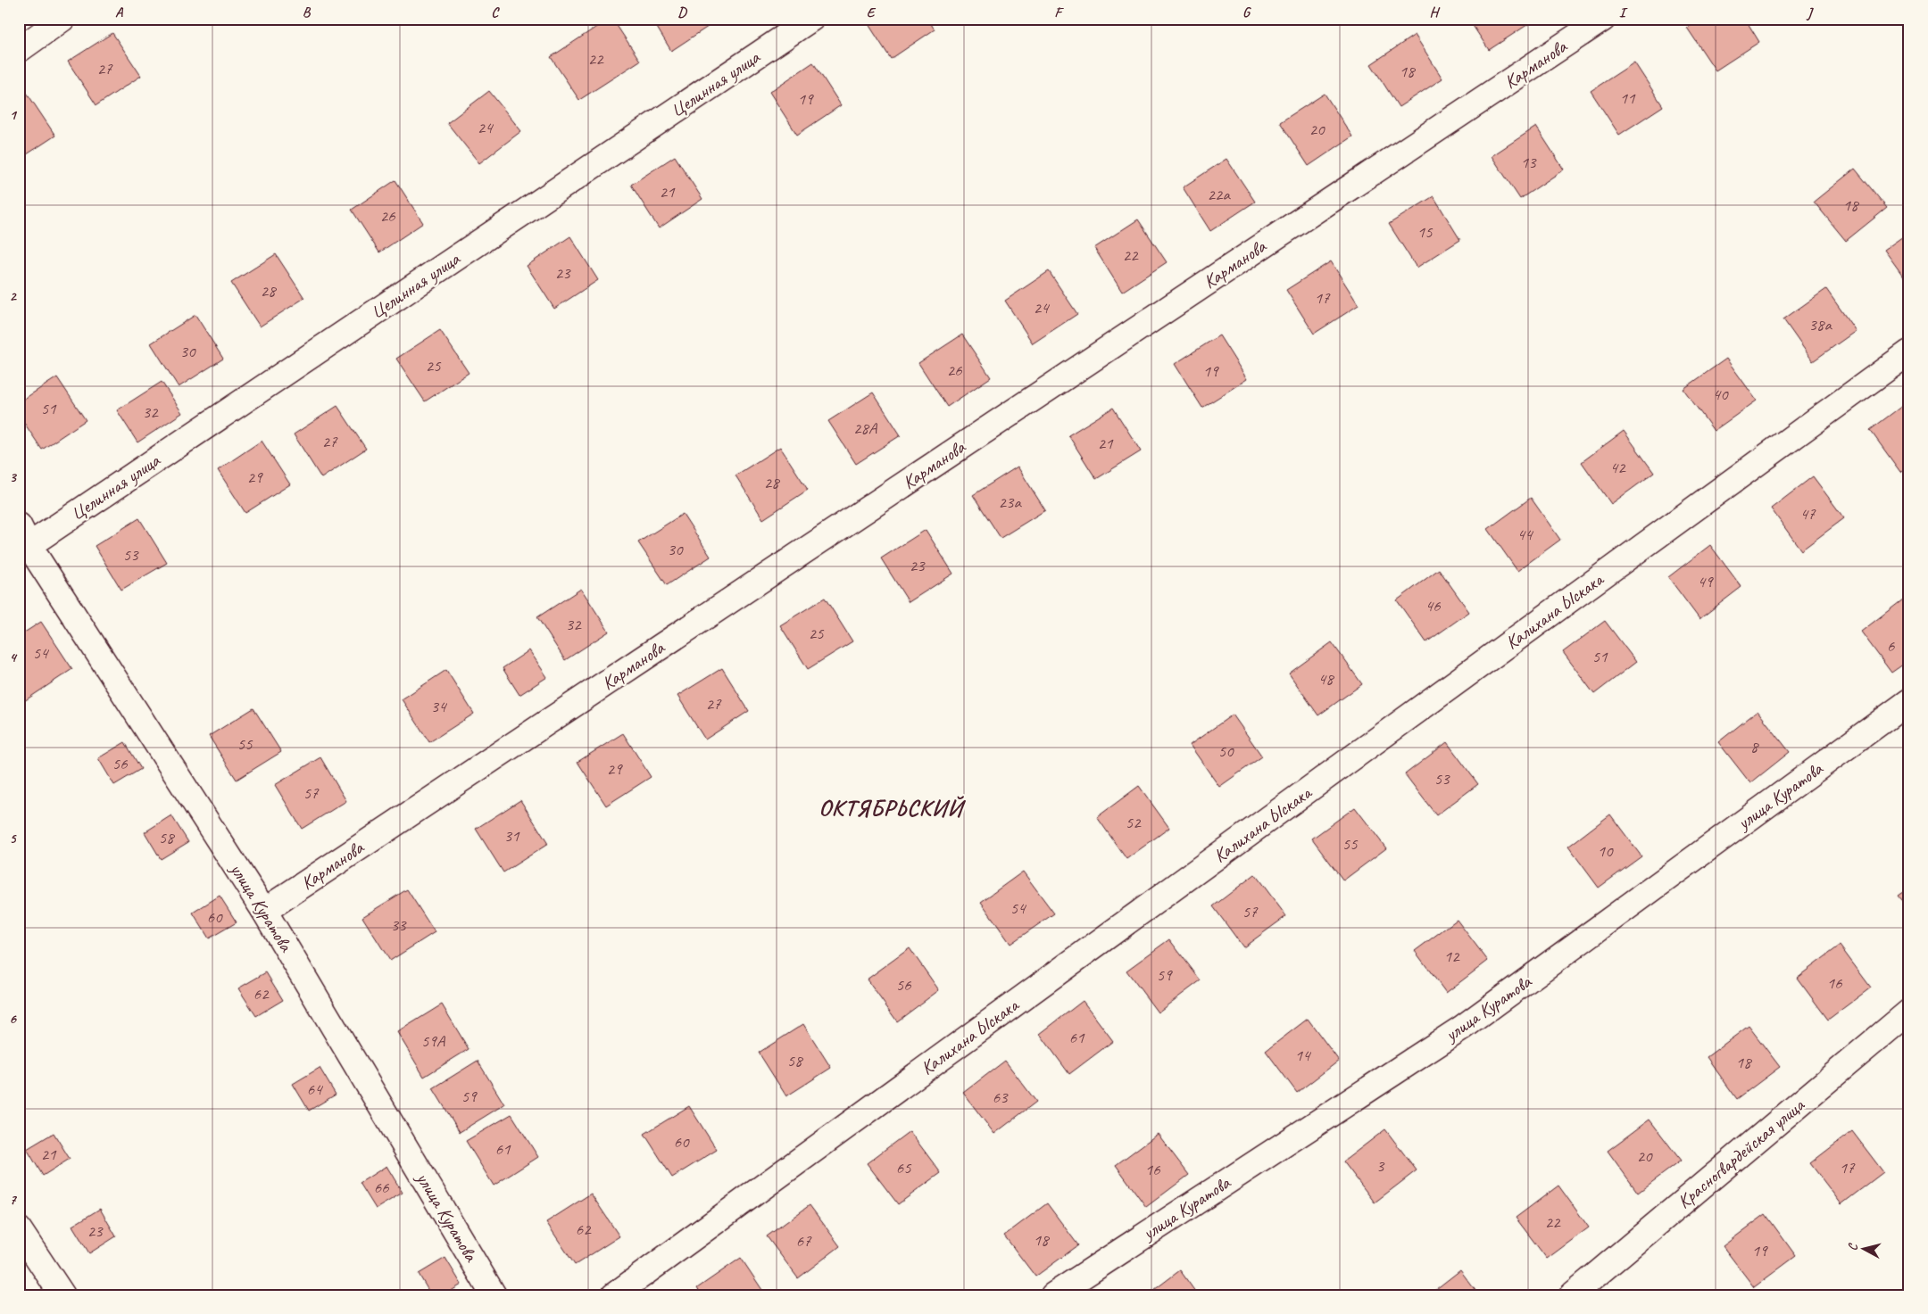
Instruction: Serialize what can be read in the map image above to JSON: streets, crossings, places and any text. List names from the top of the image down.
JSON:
{
  "streets": {
    "street": [
      "Карманова",
      "Целинная улица",
      "Калихана Ыскака",
      "улица Куратова",
      "Красногвардейская улица"
    ]
  },
  "crossings": [
    ["Карманова", "улица Куратова"],
    ["Целинная улица", "улица Куратова"]
  ],
  "districts": ["ОКТЯБРЬСКИЙ"],
  "house_numbers": [
    "22",
    "27",
    "18",
    "11",
    "19",
    "24",
    "20",
    "13",
    "21",
    "22а",
    "18",
    "26",
    "15",
    "22",
    "23",
    "28",
    "17",
    "24",
    "38а",
    "30",
    "25",
    "26",
    "19",
    "40",
    "51",
    "32",
    "28А",
    "27",
    "21",
    "42",
    "29",
    "28",
    "23а",
    "47",
    "44",
    "30",
    "53",
    "23",
    "49",
    "46",
    "32",
    "25",
    "6",
    "54",
    "51",
    "48",
    "27",
    "34",
    "55",
    "8",
    "50",
    "56",
    "29",
    "53",
    "57",
    "52",
    "31",
    "58",
    "55",
    "10",
    "54",
    "57",
    "60",
    "33",
    "12",
    "59",
    "16",
    "56",
    "62",
    "61",
    "59А",
    "14",
    "58",
    "18",
    "64",
    "59",
    "63",
    "60",
    "61",
    "21",
    "20",
    "3",
    "65",
    "17",
    "16",
    "66",
    "22",
    "62",
    "23",
    "18",
    "67",
    "19"
  ],
  "north": "left",
  "grid": {
    "columns": [
      "A",
      "B",
      "C",
      "D",
      "E",
      "F",
      "G",
      "H",
      "I",
      "J"
    ],
    "rows": [
      "1",
      "2",
      "3",
      "4",
      "5",
      "6",
      "7"
    ]
  }
}
